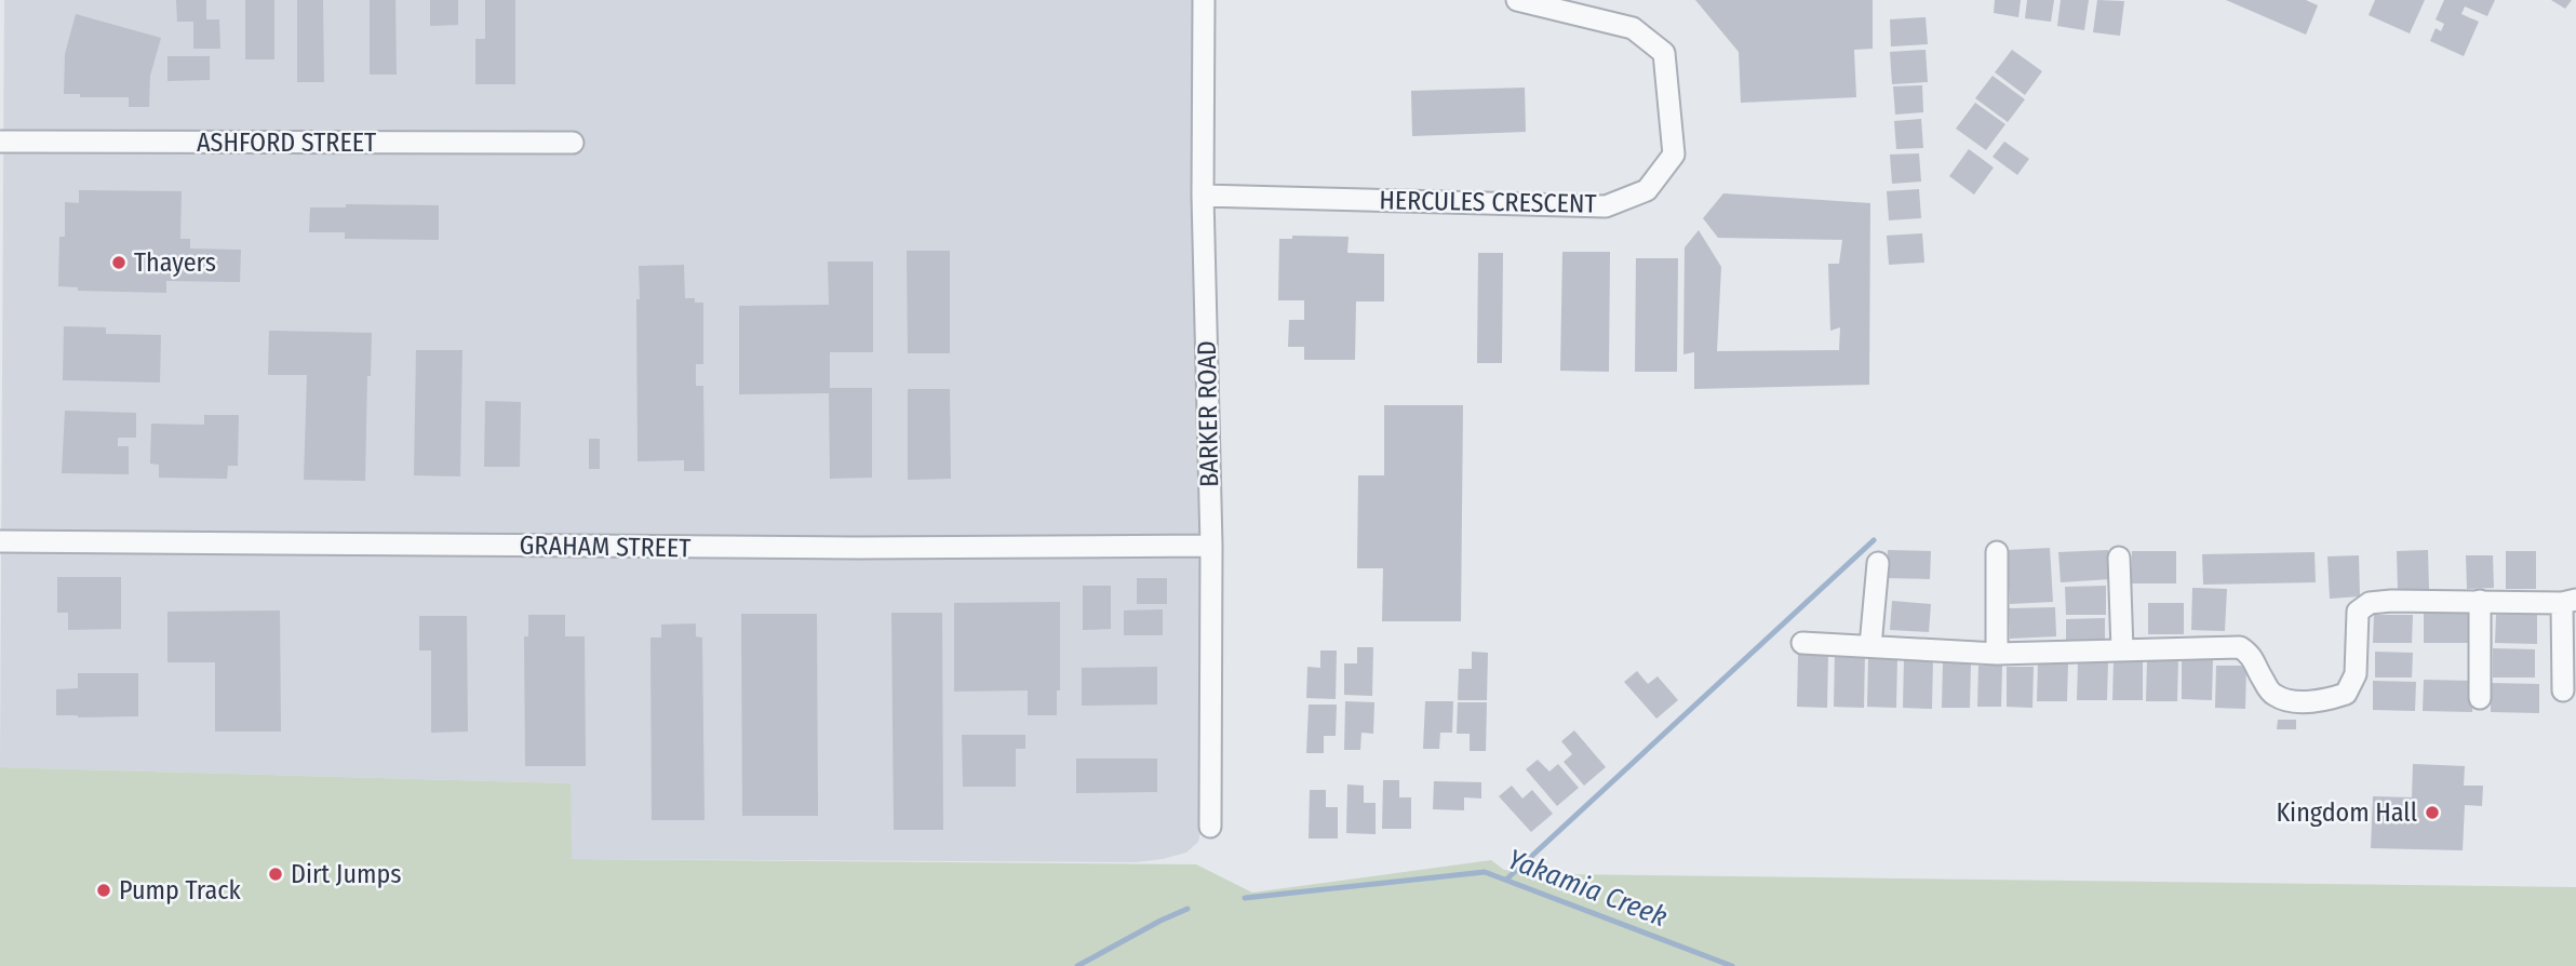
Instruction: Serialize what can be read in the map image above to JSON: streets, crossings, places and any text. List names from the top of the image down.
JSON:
{
  "streets": {
    "street": [
      "ASHFORD STREET",
      "HERCULES CRESCENT",
      "BARKER ROAD",
      "GRAHAM STREET"
    ]
  },
  "crossings": [
    ["HERCULES CRESCENT", "BARKER ROAD"],
    ["BARKER ROAD", "GRAHAM STREET"]
  ],
  "water": ["Yakamia Creek"],
  "places": [
    "Thayers",
    "Kingdom Hall",
    "Dirt Jumps",
    "Pump Track"
  ]
}
